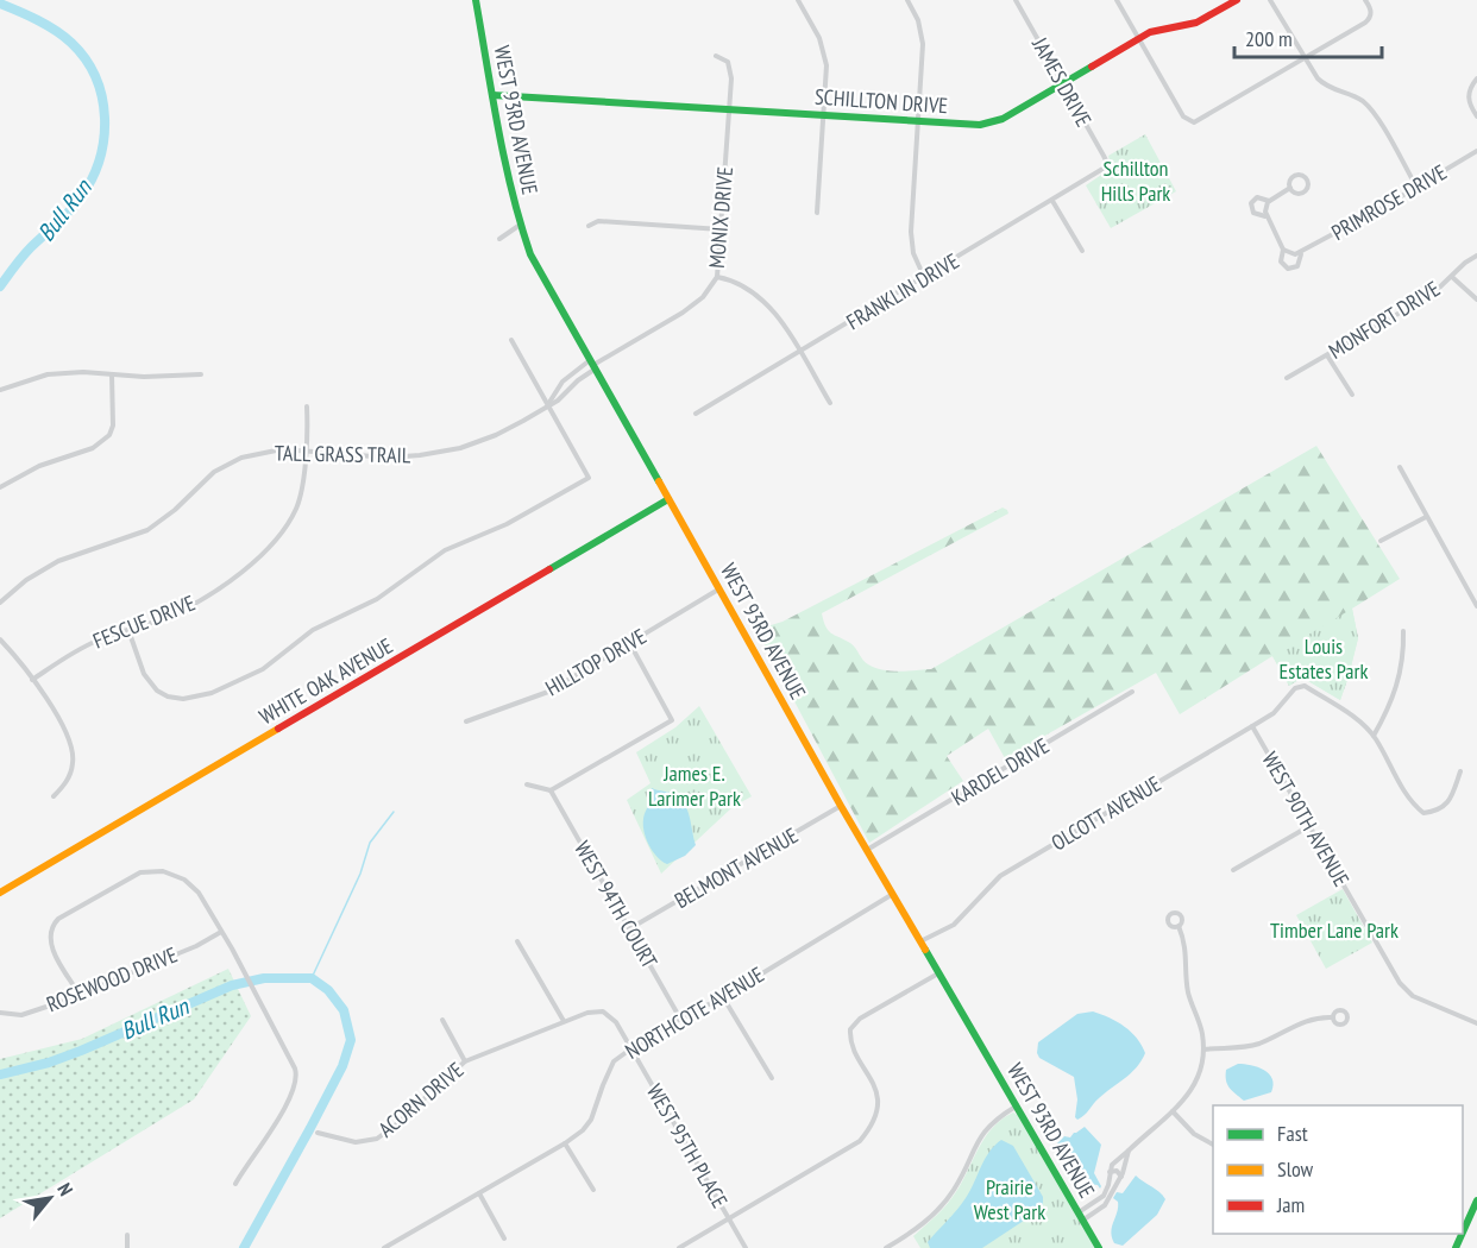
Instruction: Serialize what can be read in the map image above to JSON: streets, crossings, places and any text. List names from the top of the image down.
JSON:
{
  "streets": {
    "street": [
      "JAMES DRIVE",
      "SCHILLTON DRIVE",
      "WEST 93RD AVENUE",
      "PRIMROSE DRIVE",
      "MONIX DRIVE",
      "FRANKLIN DRIVE",
      "MONFORT DRIVE",
      "TALL GRASS TRAIL",
      "FESCUE DRIVE",
      "HILLTOP DRIVE",
      "WHITE OAK AVENUE",
      "KARDEL DRIVE",
      "OLCOTT AVENUE",
      "WEST 90TH AVENUE",
      "BELMONT AVENUE",
      "WEST 94TH COURT",
      "ROSEWOOD DRIVE",
      "NORTHCOTE AVENUE",
      "ACORN DRIVE",
      "WEST 95TH PLACE"
    ]
  },
  "crossings": [
    ["JAMES DRIVE", "SCHILLTON DRIVE"],
    ["JAMES DRIVE", "FRANKLIN DRIVE"],
    ["SCHILLTON DRIVE", "WEST 93RD AVENUE"],
    ["SCHILLTON DRIVE", "MONIX DRIVE"],
    ["WEST 93RD AVENUE", "MONIX DRIVE"],
    ["WEST 93RD AVENUE", "TALL GRASS TRAIL"],
    ["WEST 93RD AVENUE", "HILLTOP DRIVE"],
    ["WEST 93RD AVENUE", "WHITE OAK AVENUE"],
    ["WEST 93RD AVENUE", "KARDEL DRIVE"],
    ["WEST 93RD AVENUE", "OLCOTT AVENUE"],
    ["WEST 93RD AVENUE", "BELMONT AVENUE"],
    ["WEST 93RD AVENUE", "NORTHCOTE AVENUE"],
    ["MONIX DRIVE", "TALL GRASS TRAIL"],
    ["TALL GRASS TRAIL", "FESCUE DRIVE"],
    ["OLCOTT AVENUE", "WEST 90TH AVENUE"],
    ["BELMONT AVENUE", "WEST 94TH COURT"],
    ["WEST 94TH COURT", "NORTHCOTE AVENUE"],
    ["NORTHCOTE AVENUE", "WEST 95TH PLACE"],
    ["ACORN DRIVE", "WEST 95TH PLACE"]
  ],
  "water": ["Bull Run"],
  "parks": [
    "Schillton Hills Park",
    "Louis Estates Park",
    "James E. Larimer Park",
    "Timber Lane Park",
    "Prairie West Park"
  ],
  "legend": ["Fast", "Slow", "Jam"],
  "scale_bar": "200 m",
  "north": "top right"
}
